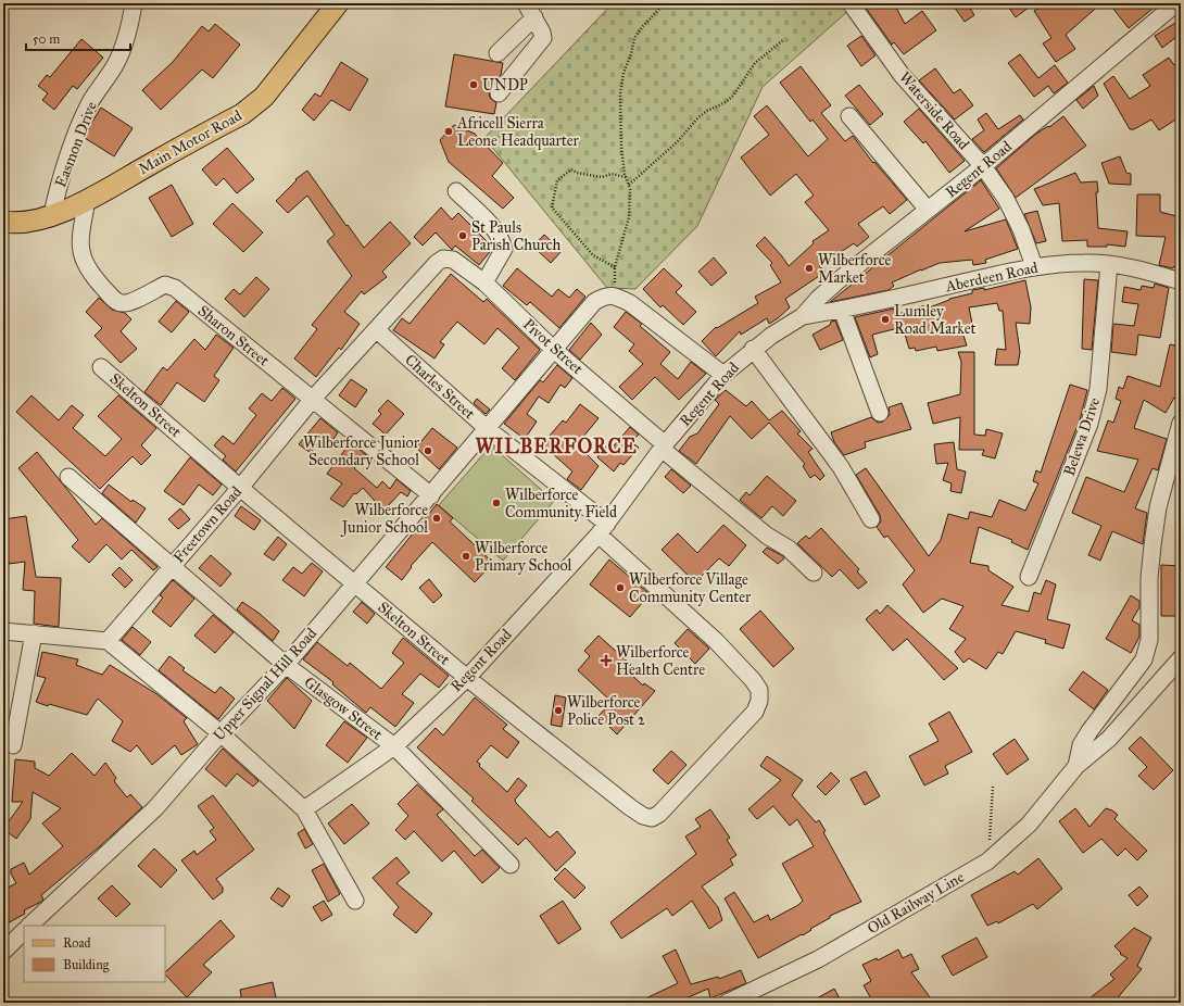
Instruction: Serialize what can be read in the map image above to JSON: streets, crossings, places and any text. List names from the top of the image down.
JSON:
{
  "streets": {
    "main road": ["Main Motor Road"],
    "street": [
      "Waterside Road",
      "Easmon Drive",
      "Regent Road",
      "Aberdeen Road",
      "Sharon Street",
      "Pivot Street",
      "Charles Street",
      "Skelton Street",
      "Belewa Drive",
      "Freetown Road",
      "Upper Signal Hill Road",
      "Glasgow Street",
      "Old Railway Line"
    ]
  },
  "crossings": [
    ["Waterside Road", "Regent Road"],
    ["Waterside Road", "Aberdeen Road"],
    ["Main Motor Road", "Easmon Drive"],
    ["Main Motor Road", "Sharon Street"],
    ["Regent Road", "Aberdeen Road"],
    ["Regent Road", "Pivot Street"],
    ["Regent Road", "Charles Street"],
    ["Regent Road", "Skelton Street"],
    ["Regent Road", "Glasgow Street"],
    ["Aberdeen Road", "Belewa Drive"],
    ["Sharon Street", "Freetown Road"],
    ["Sharon Street", "Upper Signal Hill Road"],
    ["Pivot Street", "Freetown Road"],
    ["Pivot Street", "Upper Signal Hill Road"],
    ["Charles Street", "Skelton Street"],
    ["Charles Street", "Freetown Road"],
    ["Charles Street", "Upper Signal Hill Road"],
    ["Skelton Street", "Freetown Road"],
    ["Skelton Street", "Upper Signal Hill Road"],
    ["Freetown Road", "Glasgow Street"],
    ["Upper Signal Hill Road", "Glasgow Street"]
  ],
  "districts": ["WILBERFORCE"],
  "places": {
    "other": [
      "UNDP",
      "Africell Sierra Leone Headquarter",
      "St Pauls Parish Church",
      "Wilberforce Market",
      "Lumley Road Market",
      "Wilberforce Junior Secondary School",
      "Wilberforce Community Field",
      "Wilberforce Junior School",
      "Wilberforce Primary School",
      "Wilberforce Village Community Center",
      "Wilberforce Police Post 2"
    ],
    "health": ["Wilberforce Health Centre"]
  },
  "legend": ["Road", "Building"],
  "scale_bar": "50 m"
}
